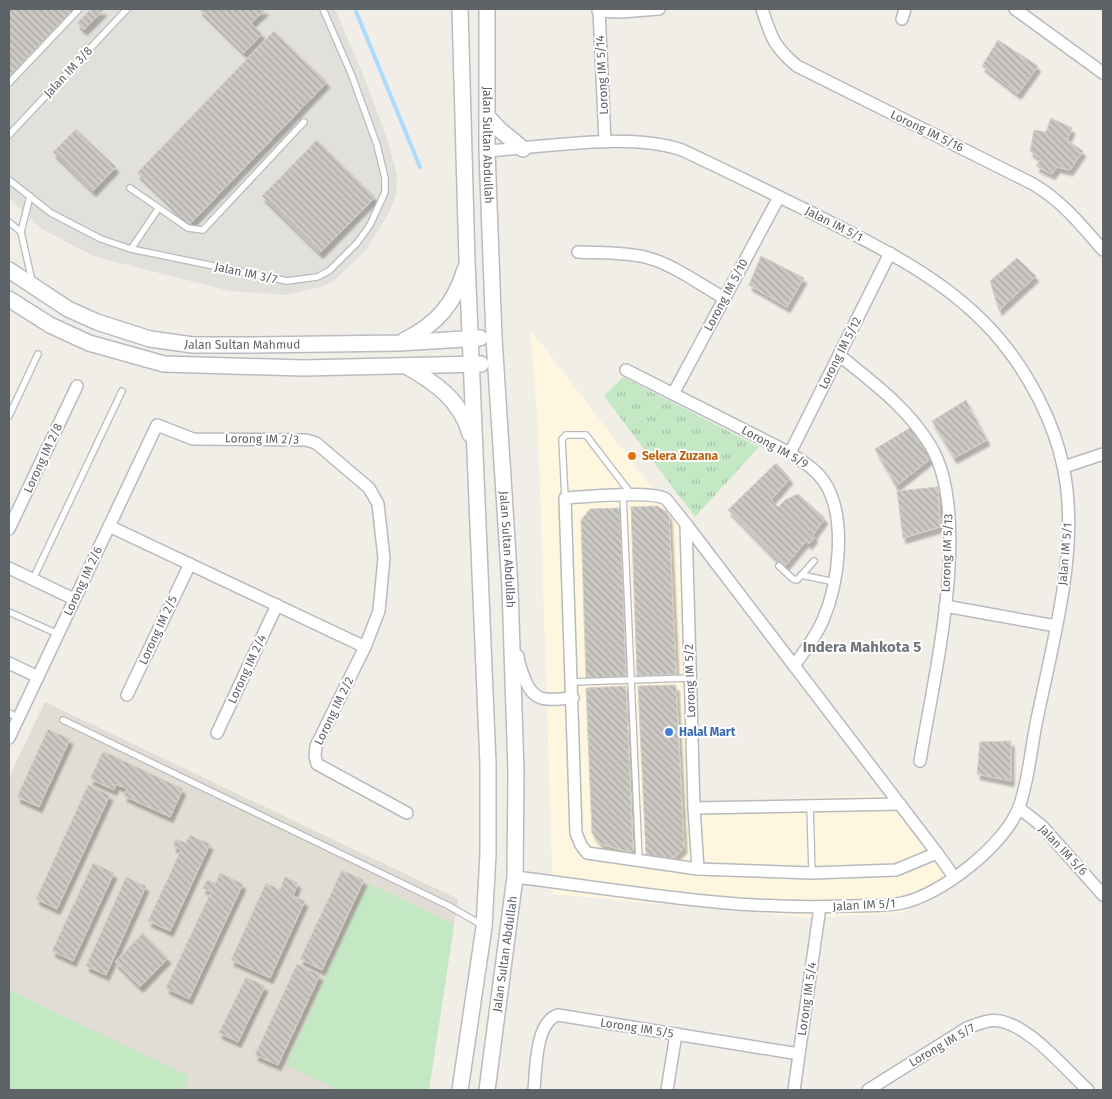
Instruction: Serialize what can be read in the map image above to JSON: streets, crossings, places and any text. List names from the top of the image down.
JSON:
{
  "streets": {
    "main road": ["Jalan Sultan Abdullah", "Jalan Sultan Mahmud"],
    "street": [
      "Lorong IM 5/14",
      "Lorong IM 5/16",
      "Jalan IM 5/1",
      "Lorong IM 5/10",
      "Lorong IM 5/12",
      "Lorong IM 2/3",
      "Lorong IM 5/9",
      "Lorong IM 2/8",
      "Lorong IM 5/13",
      "Lorong IM 2/6",
      "Lorong IM 2/5",
      "Lorong IM 2/4",
      "Lorong IM 5/2",
      "Lorong IM 2/2",
      "Jalan IM 5/6",
      "Lorong IM 5/4",
      "Lorong IM 5/5",
      "Lorong IM 5/7"
    ],
    "lane": ["Jalan IM 3/8", "Jalan IM 3/7"]
  },
  "crossings": [
    ["Lorong IM 5/14", "Jalan IM 5/1"],
    ["Jalan Sultan Abdullah", "Jalan IM 5/1"],
    ["Jalan Sultan Abdullah", "Jalan Sultan Mahmud"],
    ["Jalan IM 5/1", "Lorong IM 5/10"],
    ["Jalan IM 5/1", "Lorong IM 5/12"],
    ["Jalan IM 5/1", "Jalan IM 5/6"],
    ["Jalan IM 5/1", "Lorong IM 5/4"],
    ["Lorong IM 5/10", "Lorong IM 5/9"],
    ["Lorong IM 5/12", "Lorong IM 5/9"],
    ["Lorong IM 5/12", "Lorong IM 5/13"],
    ["Lorong IM 2/3", "Lorong IM 2/6"],
    ["Lorong IM 2/3", "Lorong IM 2/2"],
    ["Lorong IM 5/4", "Lorong IM 5/5"]
  ],
  "districts": ["Indera Mahkota 5"],
  "places": ["Selera Zuzana", "Halal Mart"]
}
